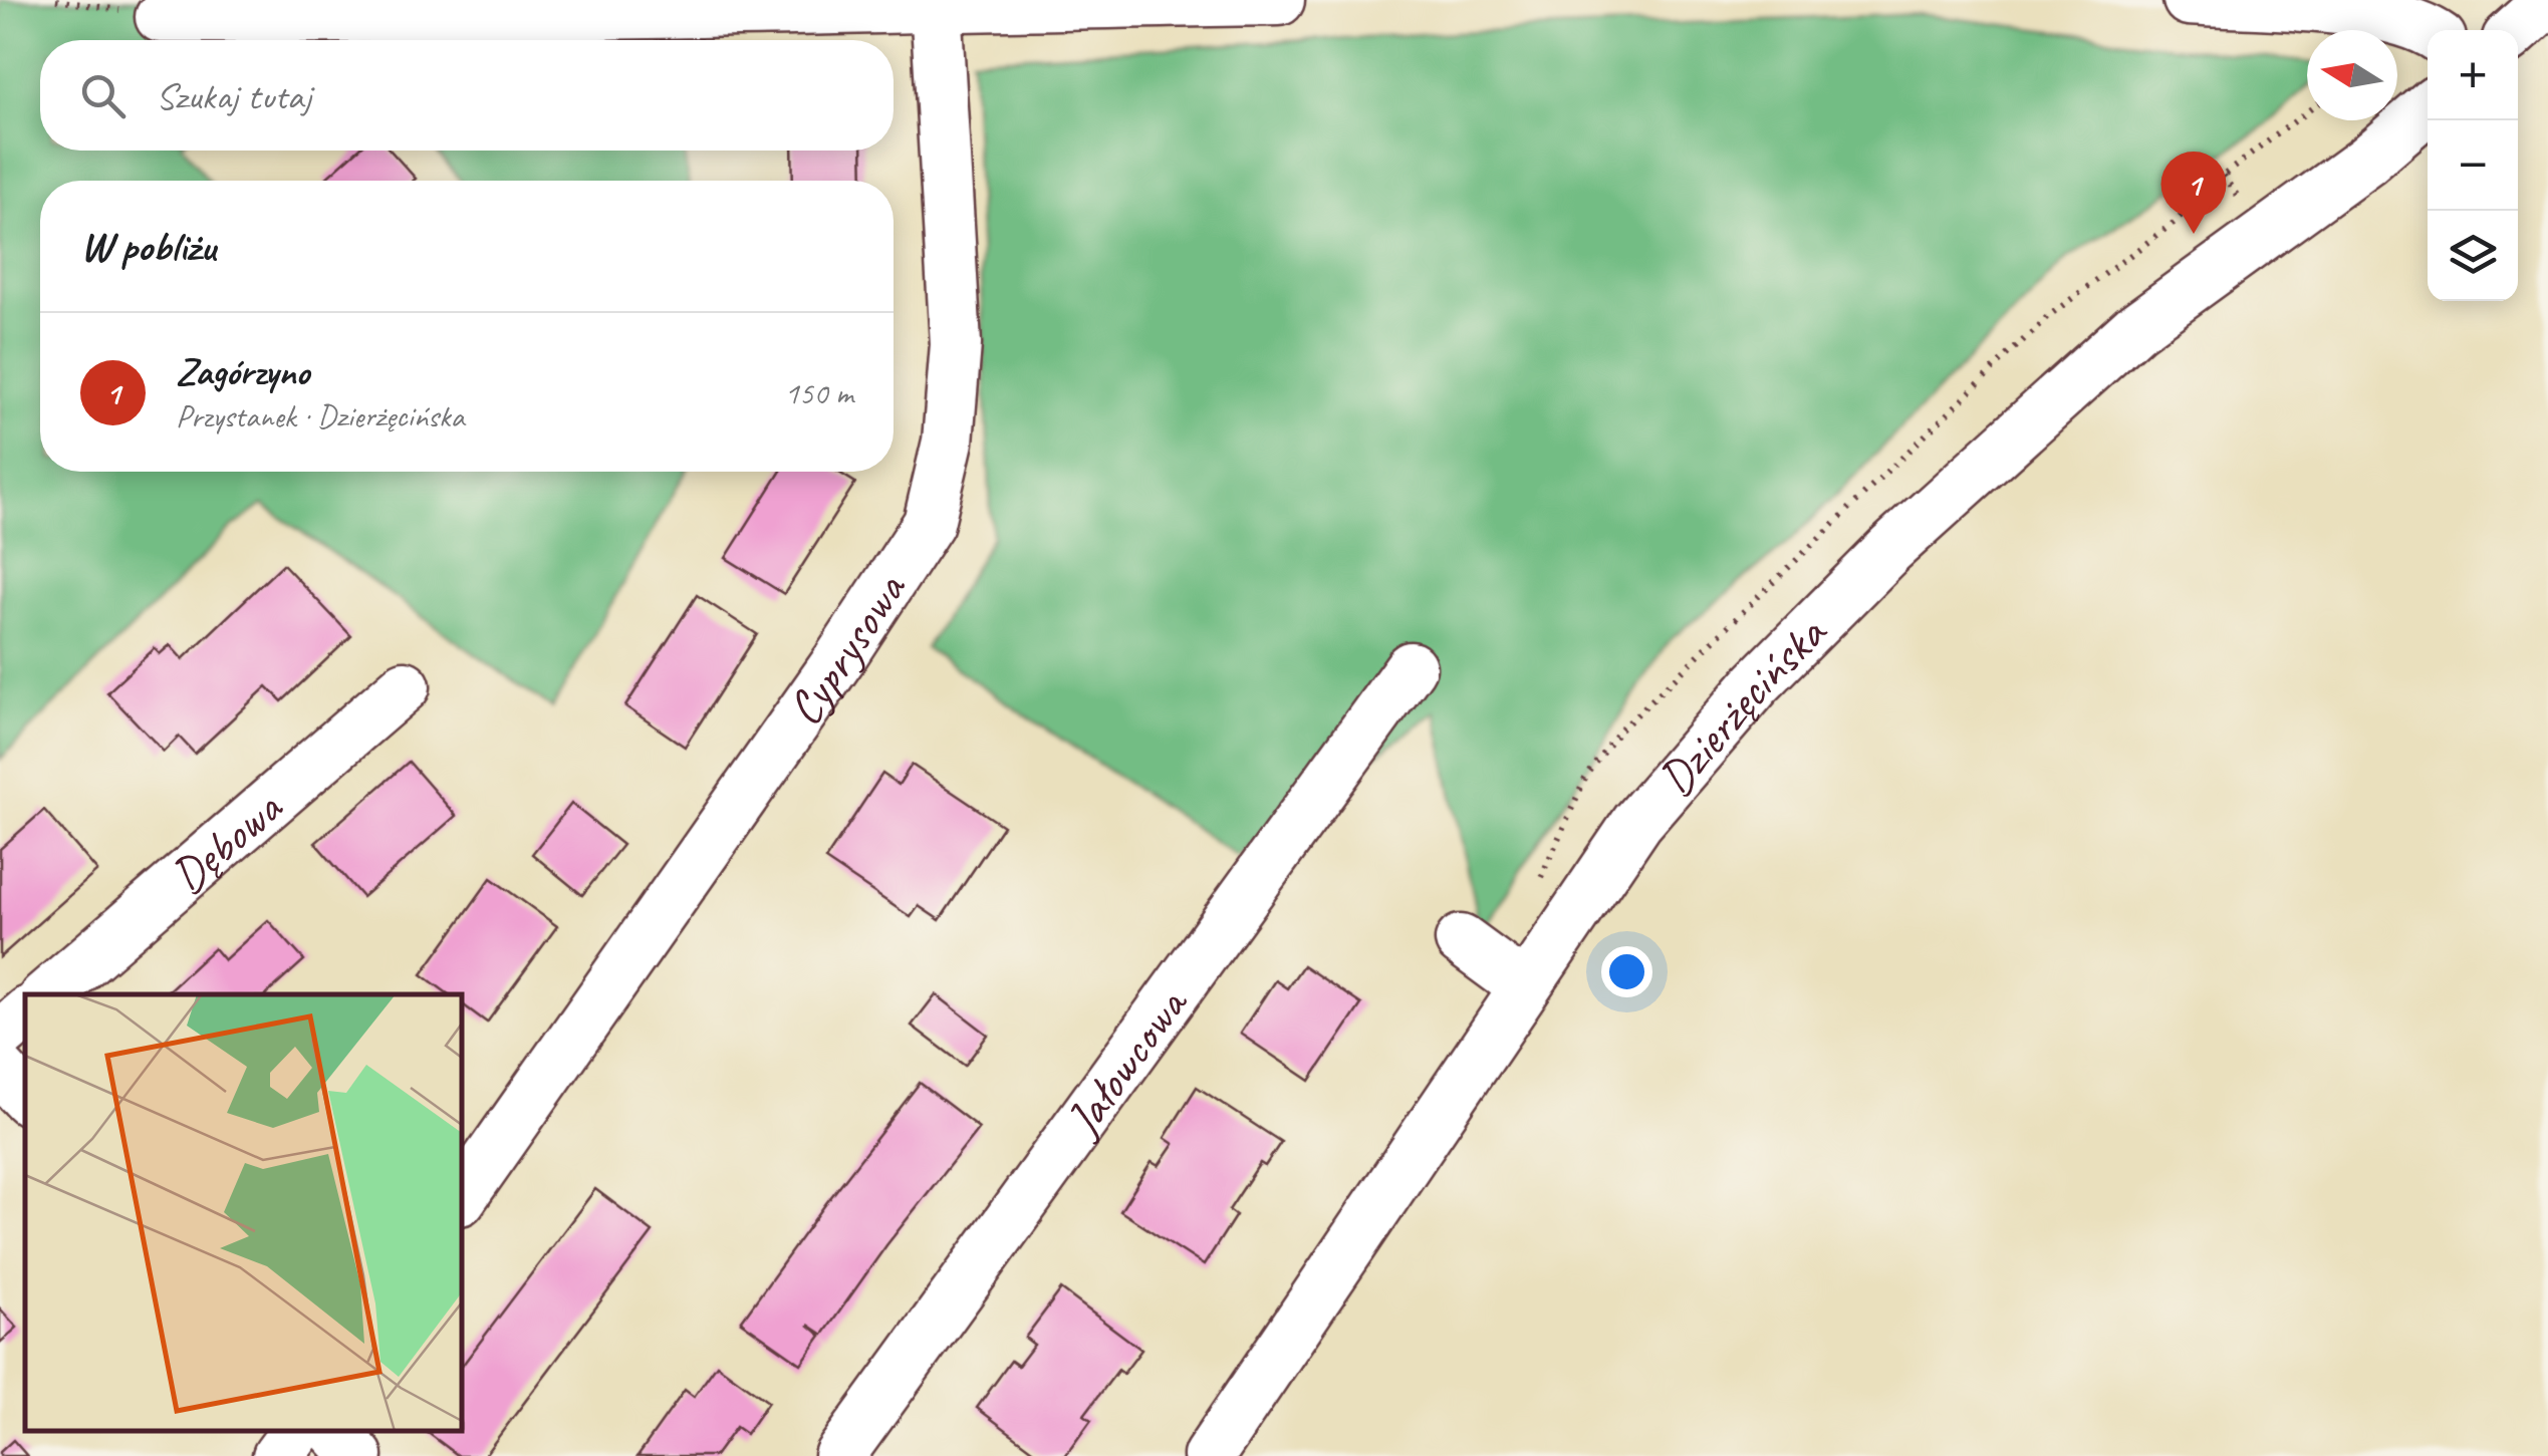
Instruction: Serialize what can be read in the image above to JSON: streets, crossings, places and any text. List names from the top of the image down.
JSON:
{
  "streets": {
    "street": [
      "Cyprysowa",
      "Dzierżęcińska",
      "Dębowa",
      "Jałowcowa"
    ]
  },
  "north": "left",
  "page": {
    "map_buttons": ["+", "−"],
    "search": "Szukaj tutaj",
    "pins": "1",
    "heading": "W pobliżu",
    "list": [
      {
        "mark": "1",
        "name": "Zagórzyno",
        "note": "Przystanek · Dzierżęcińska",
        "value": "150 m"
      }
    ]
  }
}
